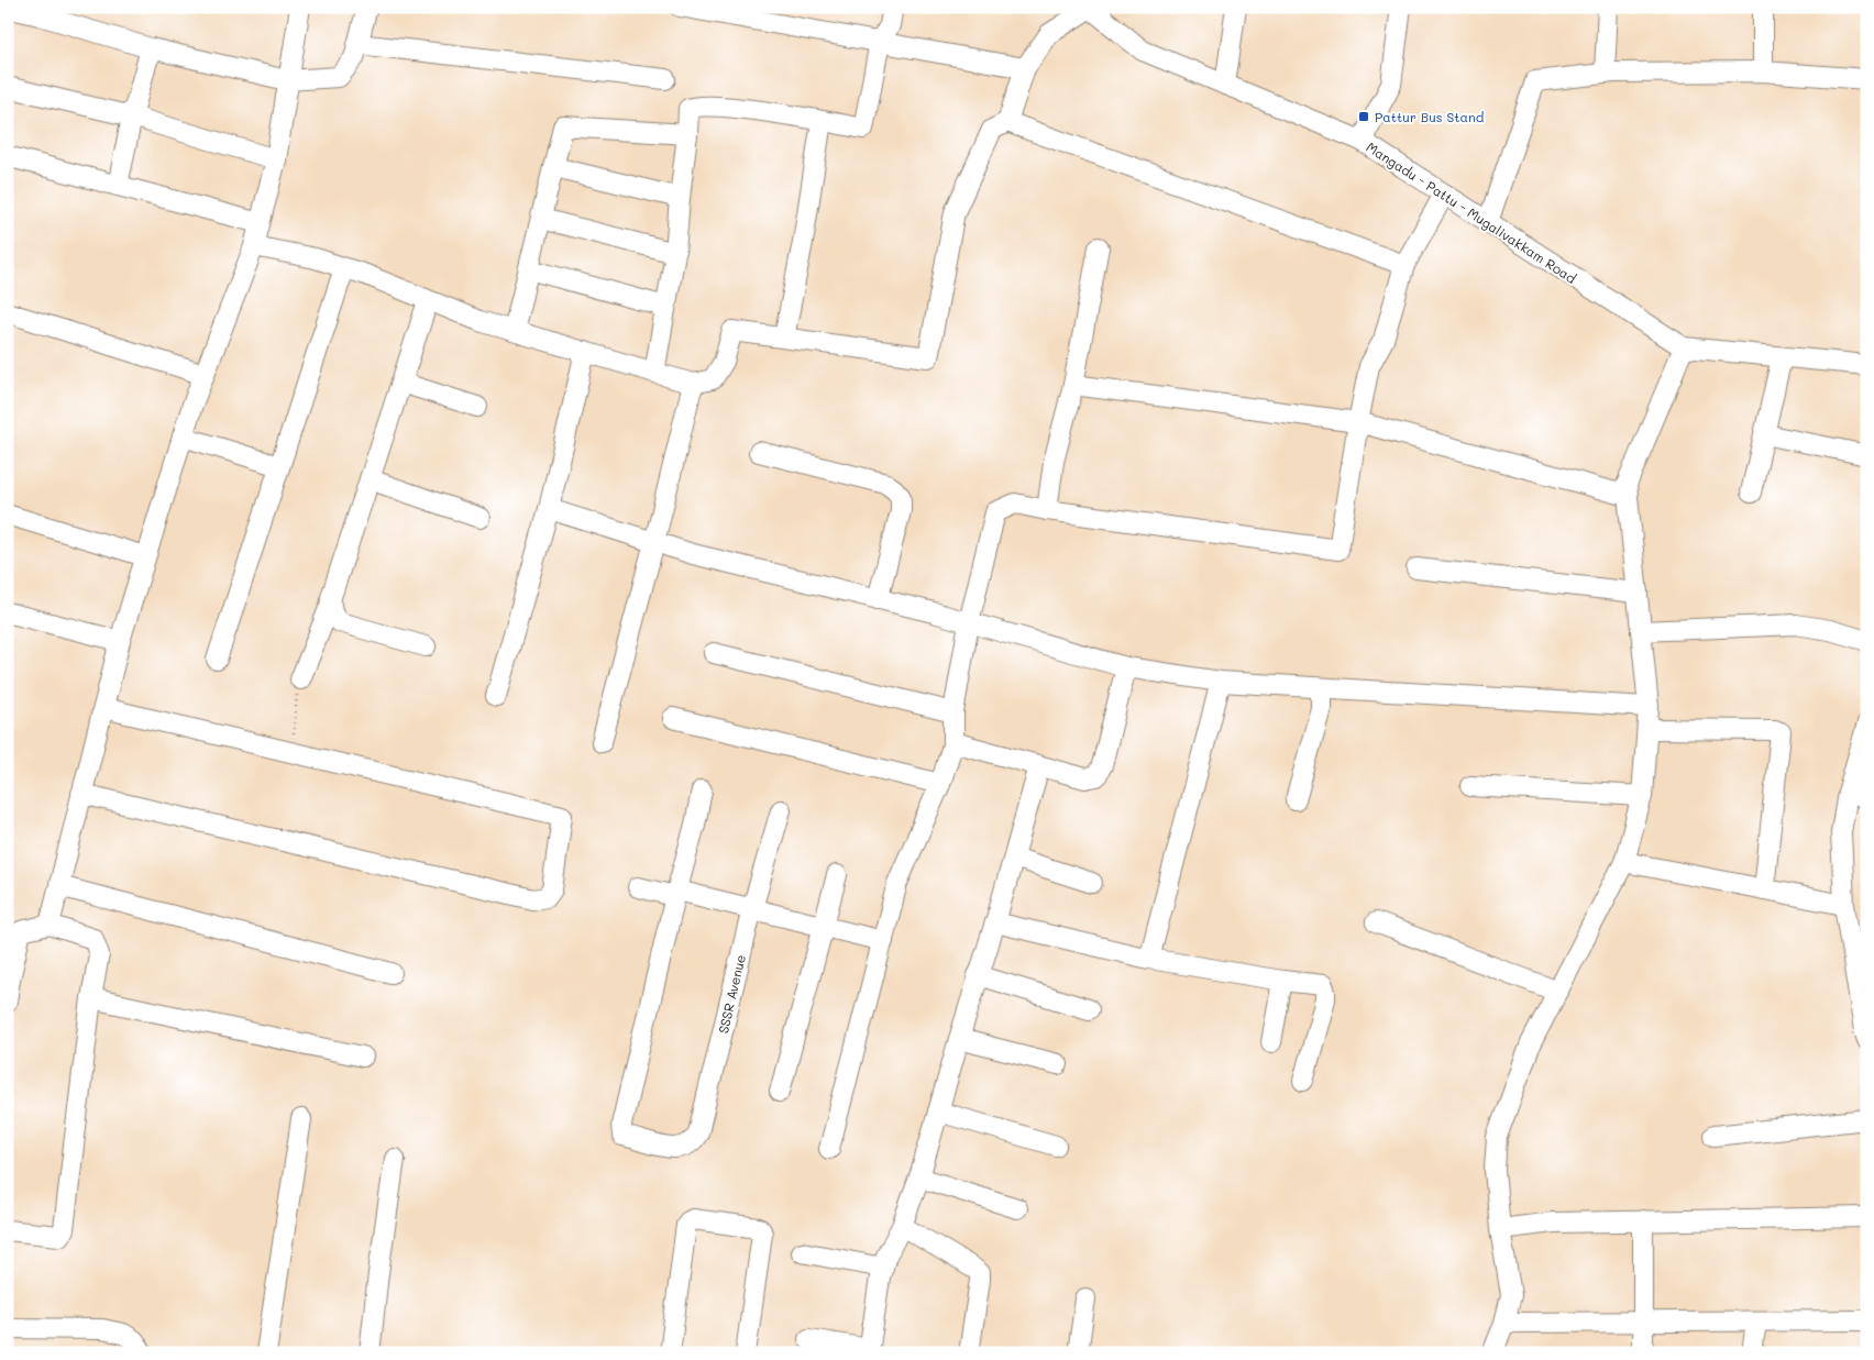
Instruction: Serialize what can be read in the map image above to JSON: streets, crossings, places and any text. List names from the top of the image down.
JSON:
{
  "streets": {
    "street": ["Mangadu - Pattu - Mugalivakkam Road", "SSSR Avenue"]
  },
  "places": {
    "transit": ["Pattur Bus Stand"]
  }
}
